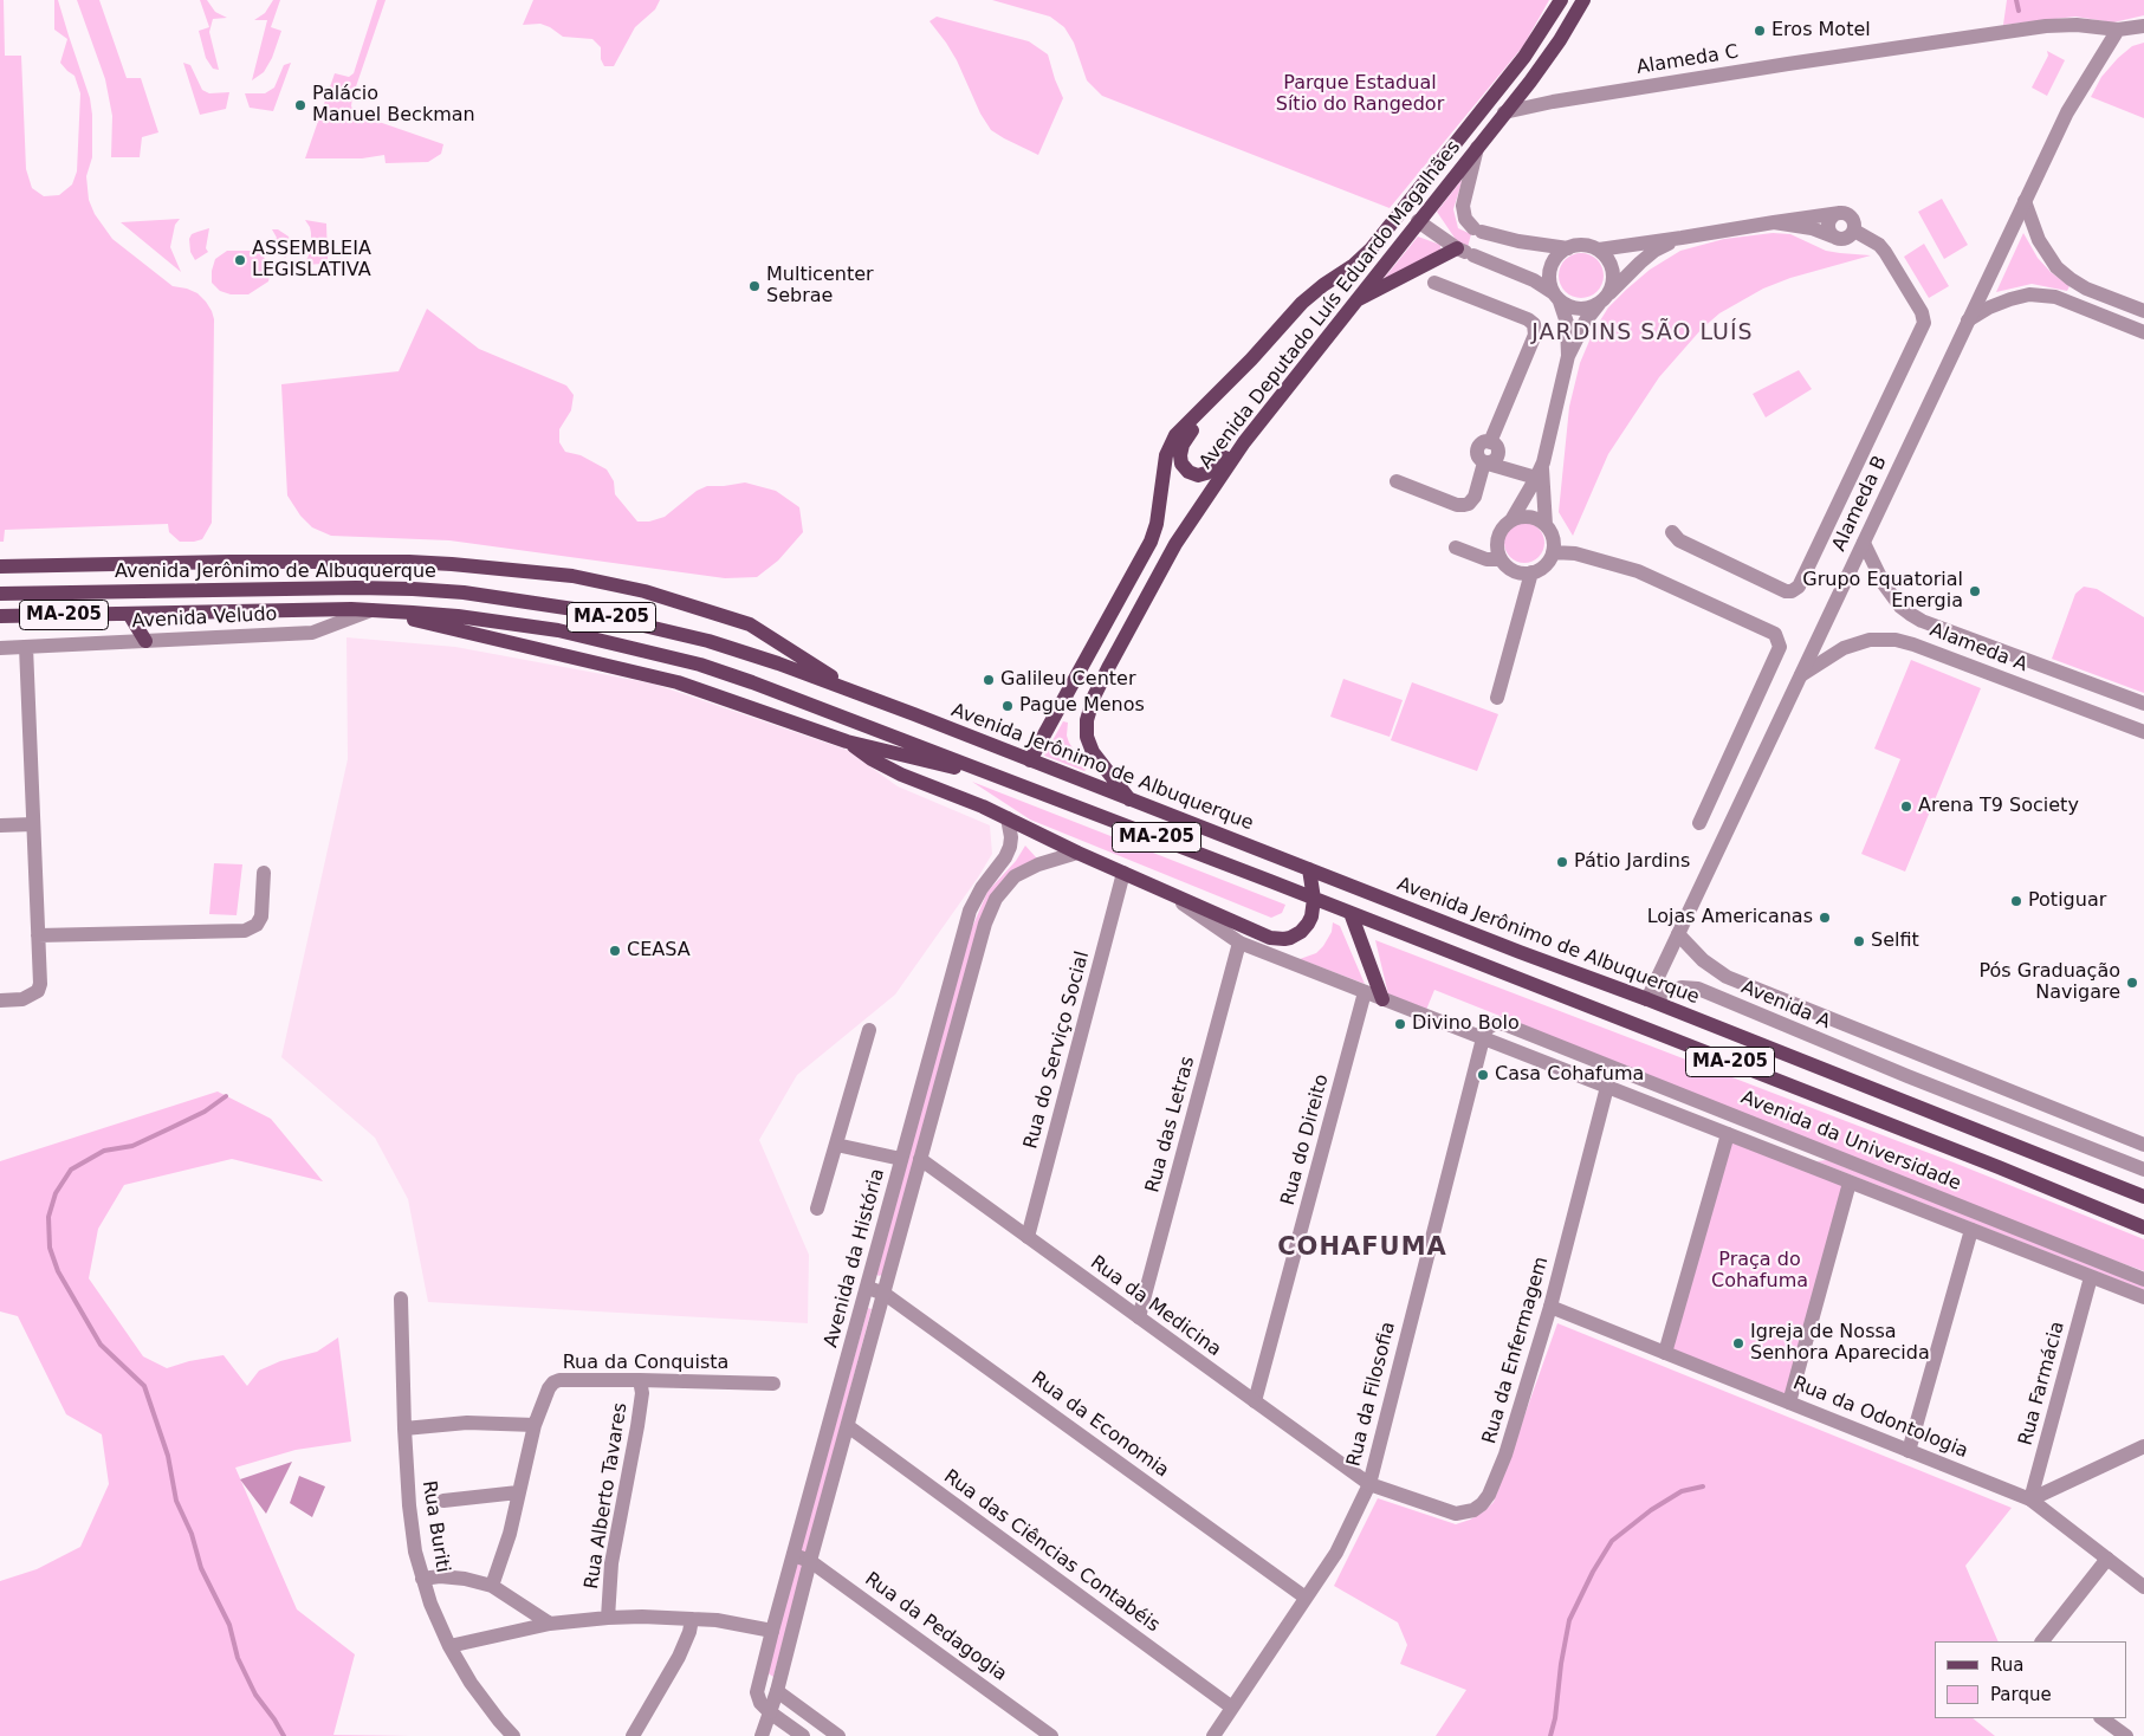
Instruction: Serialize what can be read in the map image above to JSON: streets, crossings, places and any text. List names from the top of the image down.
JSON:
{
  "streets": {
    "main road": [
      "Avenida Deputado Luís Eduardo Magalhães",
      "Avenida Jerônimo de Albuquerque",
      "MA-205",
      "Avenida da Universidade"
    ],
    "street": [
      "Alameda C",
      "Alameda B",
      "Avenida Veludo",
      "Alameda A",
      "Avenida A",
      "Rua do Serviço Social",
      "Rua das Letras",
      "Rua do Direito",
      "Avenida da História",
      "Rua da Medicina",
      "Rua da Enfermagem",
      "Rua da Conquista",
      "Rua Farmácia",
      "Rua da Filosofia",
      "Rua da Odontologia",
      "Rua da Economia",
      "Rua Alberto Tavares",
      "Rua Buriti",
      "Rua das Ciências Contabéis",
      "Rua da Pedagogia"
    ]
  },
  "crossings": [
    ["Alameda C", "Avenida Deputado Luís Eduardo Magalhães"],
    ["Alameda C", "Alameda B"],
    ["Avenida Deputado Luís Eduardo Magalhães", "Avenida Jerônimo de Albuquerque"],
    ["Alameda B", "Avenida Jerônimo de Albuquerque"],
    ["Alameda B", "Alameda A"],
    ["Alameda B", "Avenida A"],
    ["Avenida Jerônimo de Albuquerque", "MA-205"],
    ["Avenida Jerônimo de Albuquerque", "Avenida Veludo"],
    ["Avenida Jerônimo de Albuquerque", "Avenida A"],
    ["Avenida Jerônimo de Albuquerque", "Avenida da Universidade"],
    ["Rua do Serviço Social", "Avenida da Universidade"],
    ["Rua do Serviço Social", "Rua da Medicina"],
    ["Rua das Letras", "Avenida da Universidade"],
    ["Rua das Letras", "Rua da Medicina"],
    ["Rua do Direito", "Avenida da Universidade"],
    ["Rua do Direito", "Rua da Medicina"],
    ["Avenida da Universidade", "Avenida da História"],
    ["Avenida da Universidade", "Rua da Enfermagem"],
    ["Avenida da Universidade", "Rua Farmácia"],
    ["Avenida da Universidade", "Rua da Filosofia"],
    ["Avenida da História", "Rua da Medicina"],
    ["Avenida da História", "Rua da Economia"],
    ["Avenida da História", "Rua das Ciências Contabéis"],
    ["Avenida da História", "Rua da Pedagogia"],
    ["Rua da Medicina", "Rua da Enfermagem"],
    ["Rua da Medicina", "Rua da Filosofia"],
    ["Rua da Enfermagem", "Rua da Filosofia"],
    ["Rua da Enfermagem", "Rua da Odontologia"],
    ["Rua da Conquista", "Rua Alberto Tavares"],
    ["Rua Farmácia", "Rua da Odontologia"],
    ["Rua da Filosofia", "Rua da Economia"],
    ["Rua da Filosofia", "Rua das Ciências Contabéis"]
  ],
  "districts": ["JARDINS SÃO LUÍS", "COHAFUMA"],
  "parks": ["Parque Estadual Sítio do Rangedor", "Praça do Cohafuma"],
  "places": [
    "Eros Motel",
    "Palácio Manuel Beckman",
    "ASSEMBLEIA LEGISLATIVA",
    "Multicenter Sebrae",
    "Grupo Equatorial Energia",
    "Galileu Center",
    "Pague Menos",
    "Arena T9 Society",
    "Pátio Jardins",
    "Potiguar",
    "Lojas Americanas",
    "Selfit",
    "CEASA",
    "Pós Graduação Navigare",
    "Divino Bolo",
    "Casa Cohafuma",
    "Igreja de Nossa Senhora Aparecida"
  ],
  "legend": ["Rua", "Parque"]
}
